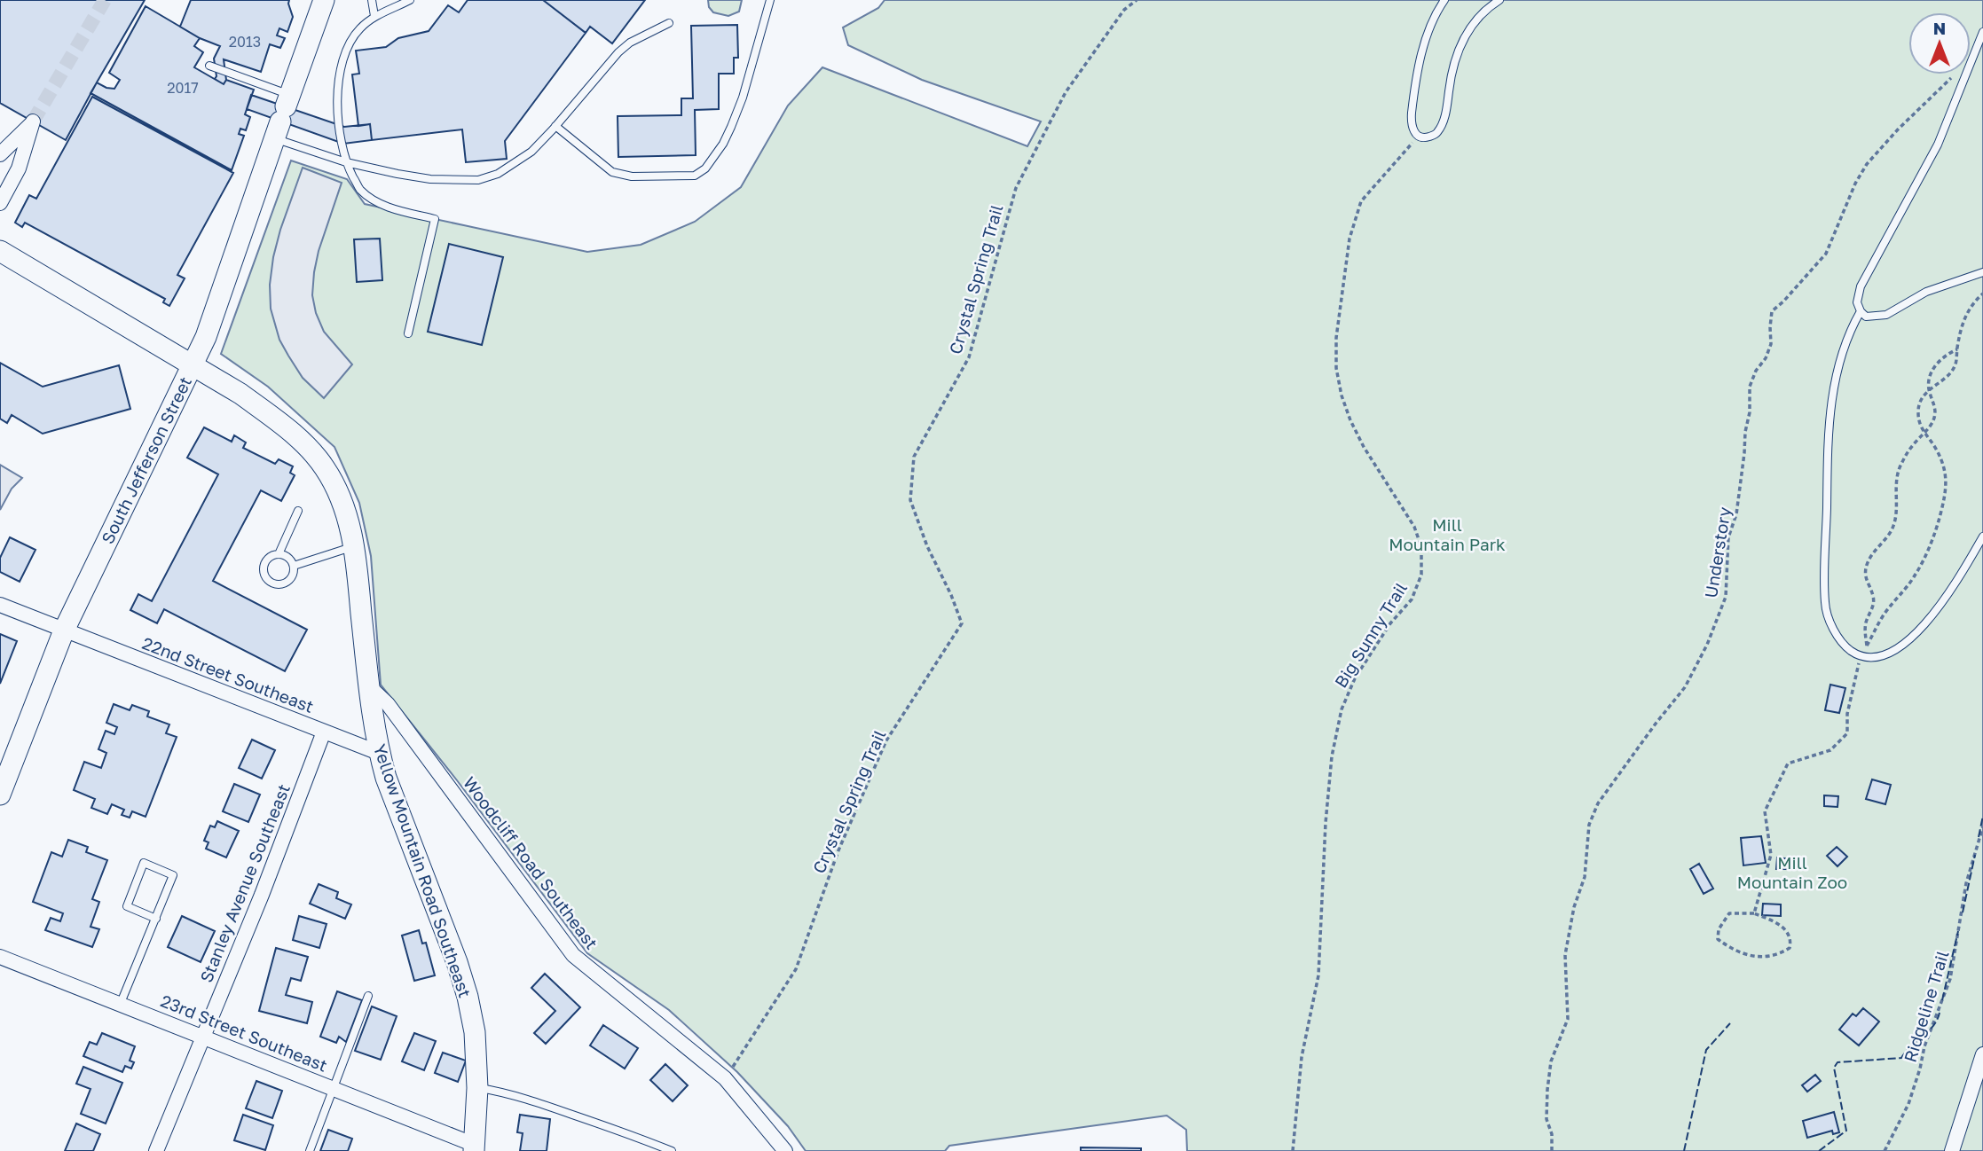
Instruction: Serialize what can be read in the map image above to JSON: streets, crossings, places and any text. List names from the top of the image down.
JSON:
{
  "streets": {
    "street": [
      "South Jefferson Street",
      "22nd Street Southeast",
      "Woodcliff Road Southeast",
      "Yellow Mountain Road Southeast",
      "Stanley Avenue Southeast",
      "23rd Street Southeast"
    ],
    "path": [
      "Crystal Spring Trail",
      "Understory",
      "Big Sunny Trail",
      "Ridgeline Trail"
    ]
  },
  "crossings": [
    ["Crystal Spring Trail", "Woodcliff Road Southeast"],
    ["South Jefferson Street", "22nd Street Southeast"],
    ["South Jefferson Street", "Yellow Mountain Road Southeast"],
    ["22nd Street Southeast", "Yellow Mountain Road Southeast"],
    ["22nd Street Southeast", "Stanley Avenue Southeast"],
    ["Woodcliff Road Southeast", "Yellow Mountain Road Southeast"],
    ["Yellow Mountain Road Southeast", "23rd Street Southeast"],
    ["Stanley Avenue Southeast", "23rd Street Southeast"]
  ],
  "parks": ["Mill Mountain Park", "Mill Mountain Zoo"],
  "house_numbers": ["2013", "2017"],
  "north": "top"
}
